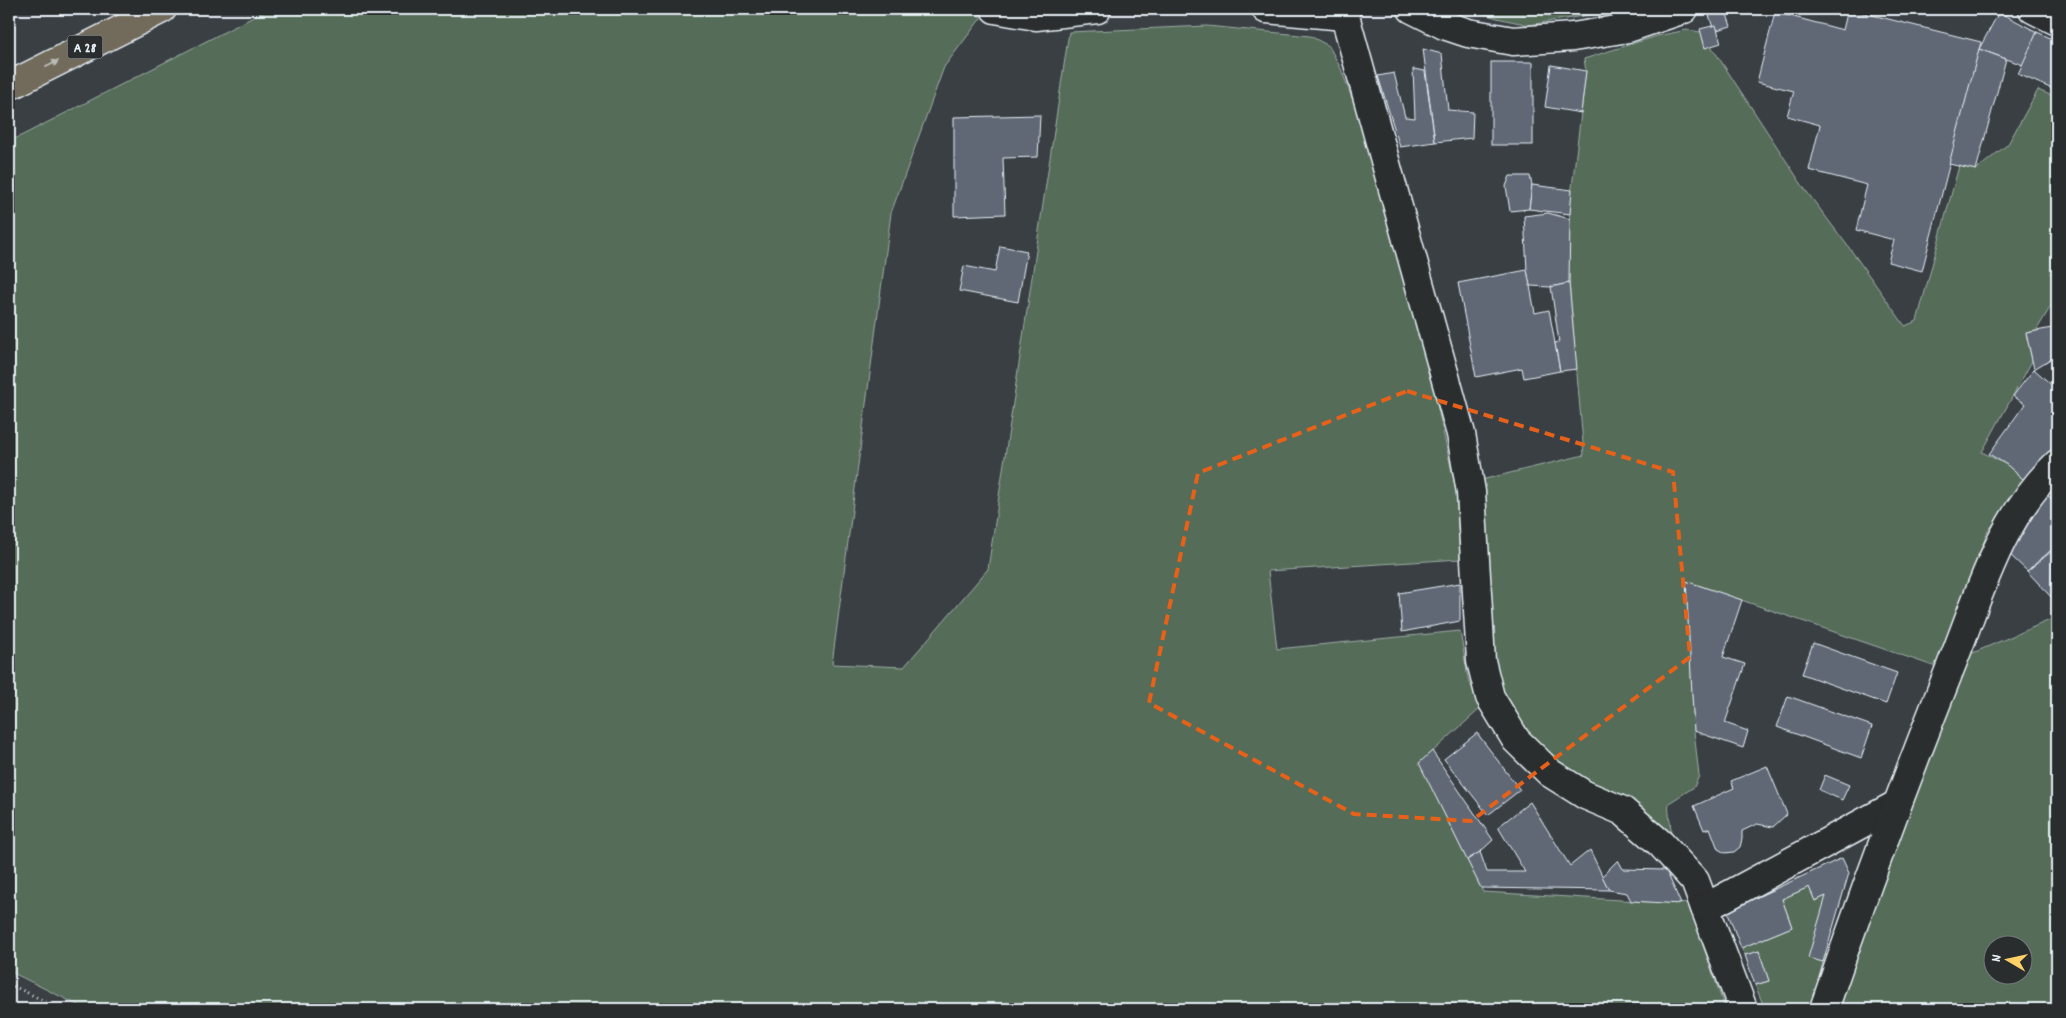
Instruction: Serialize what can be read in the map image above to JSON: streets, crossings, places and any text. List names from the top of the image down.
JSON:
{
  "streets": {
    "highway": ["A 28"]
  },
  "north": "left"
}
